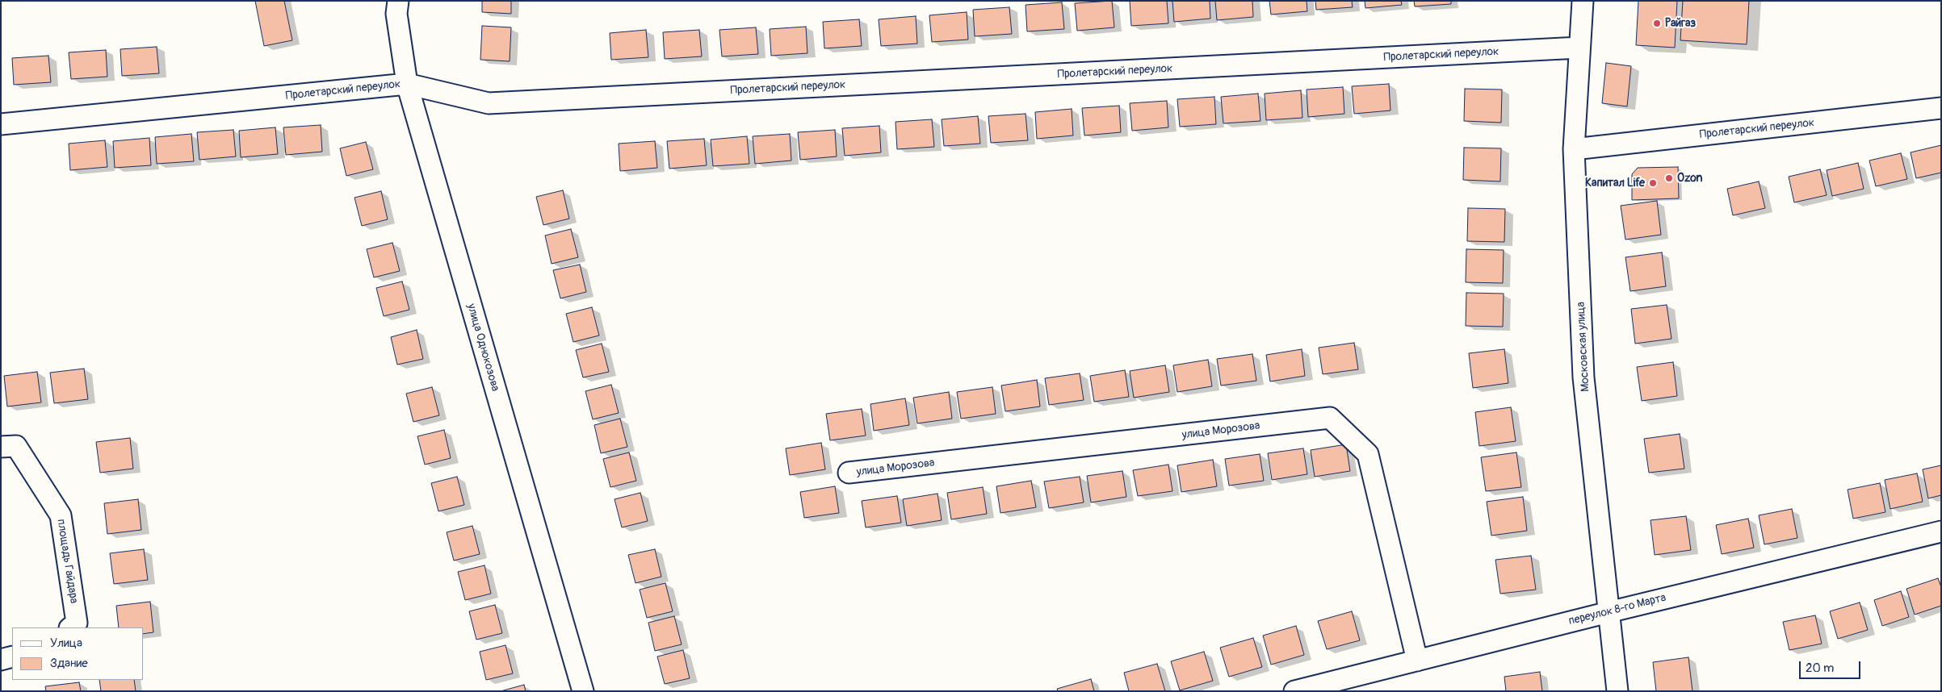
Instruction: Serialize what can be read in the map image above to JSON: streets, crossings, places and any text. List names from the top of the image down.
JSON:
{
  "streets": {
    "street": [
      "Пролетарский переулок",
      "Московская улица",
      "улица Однокозова",
      "улица Морозова",
      "площадь Гайдара",
      "переулок 8-го Марта"
    ]
  },
  "crossings": [
    ["Пролетарский переулок", "Московская улица"],
    ["Пролетарский переулок", "улица Однокозова"],
    ["Московская улица", "переулок 8-го Марта"],
    ["улица Морозова", "переулок 8-го Марта"]
  ],
  "places": ["Райгаз", "Ozon", "Капитал Life"],
  "legend": ["Улица", "Здание"],
  "scale_bar": "20 m"
}
